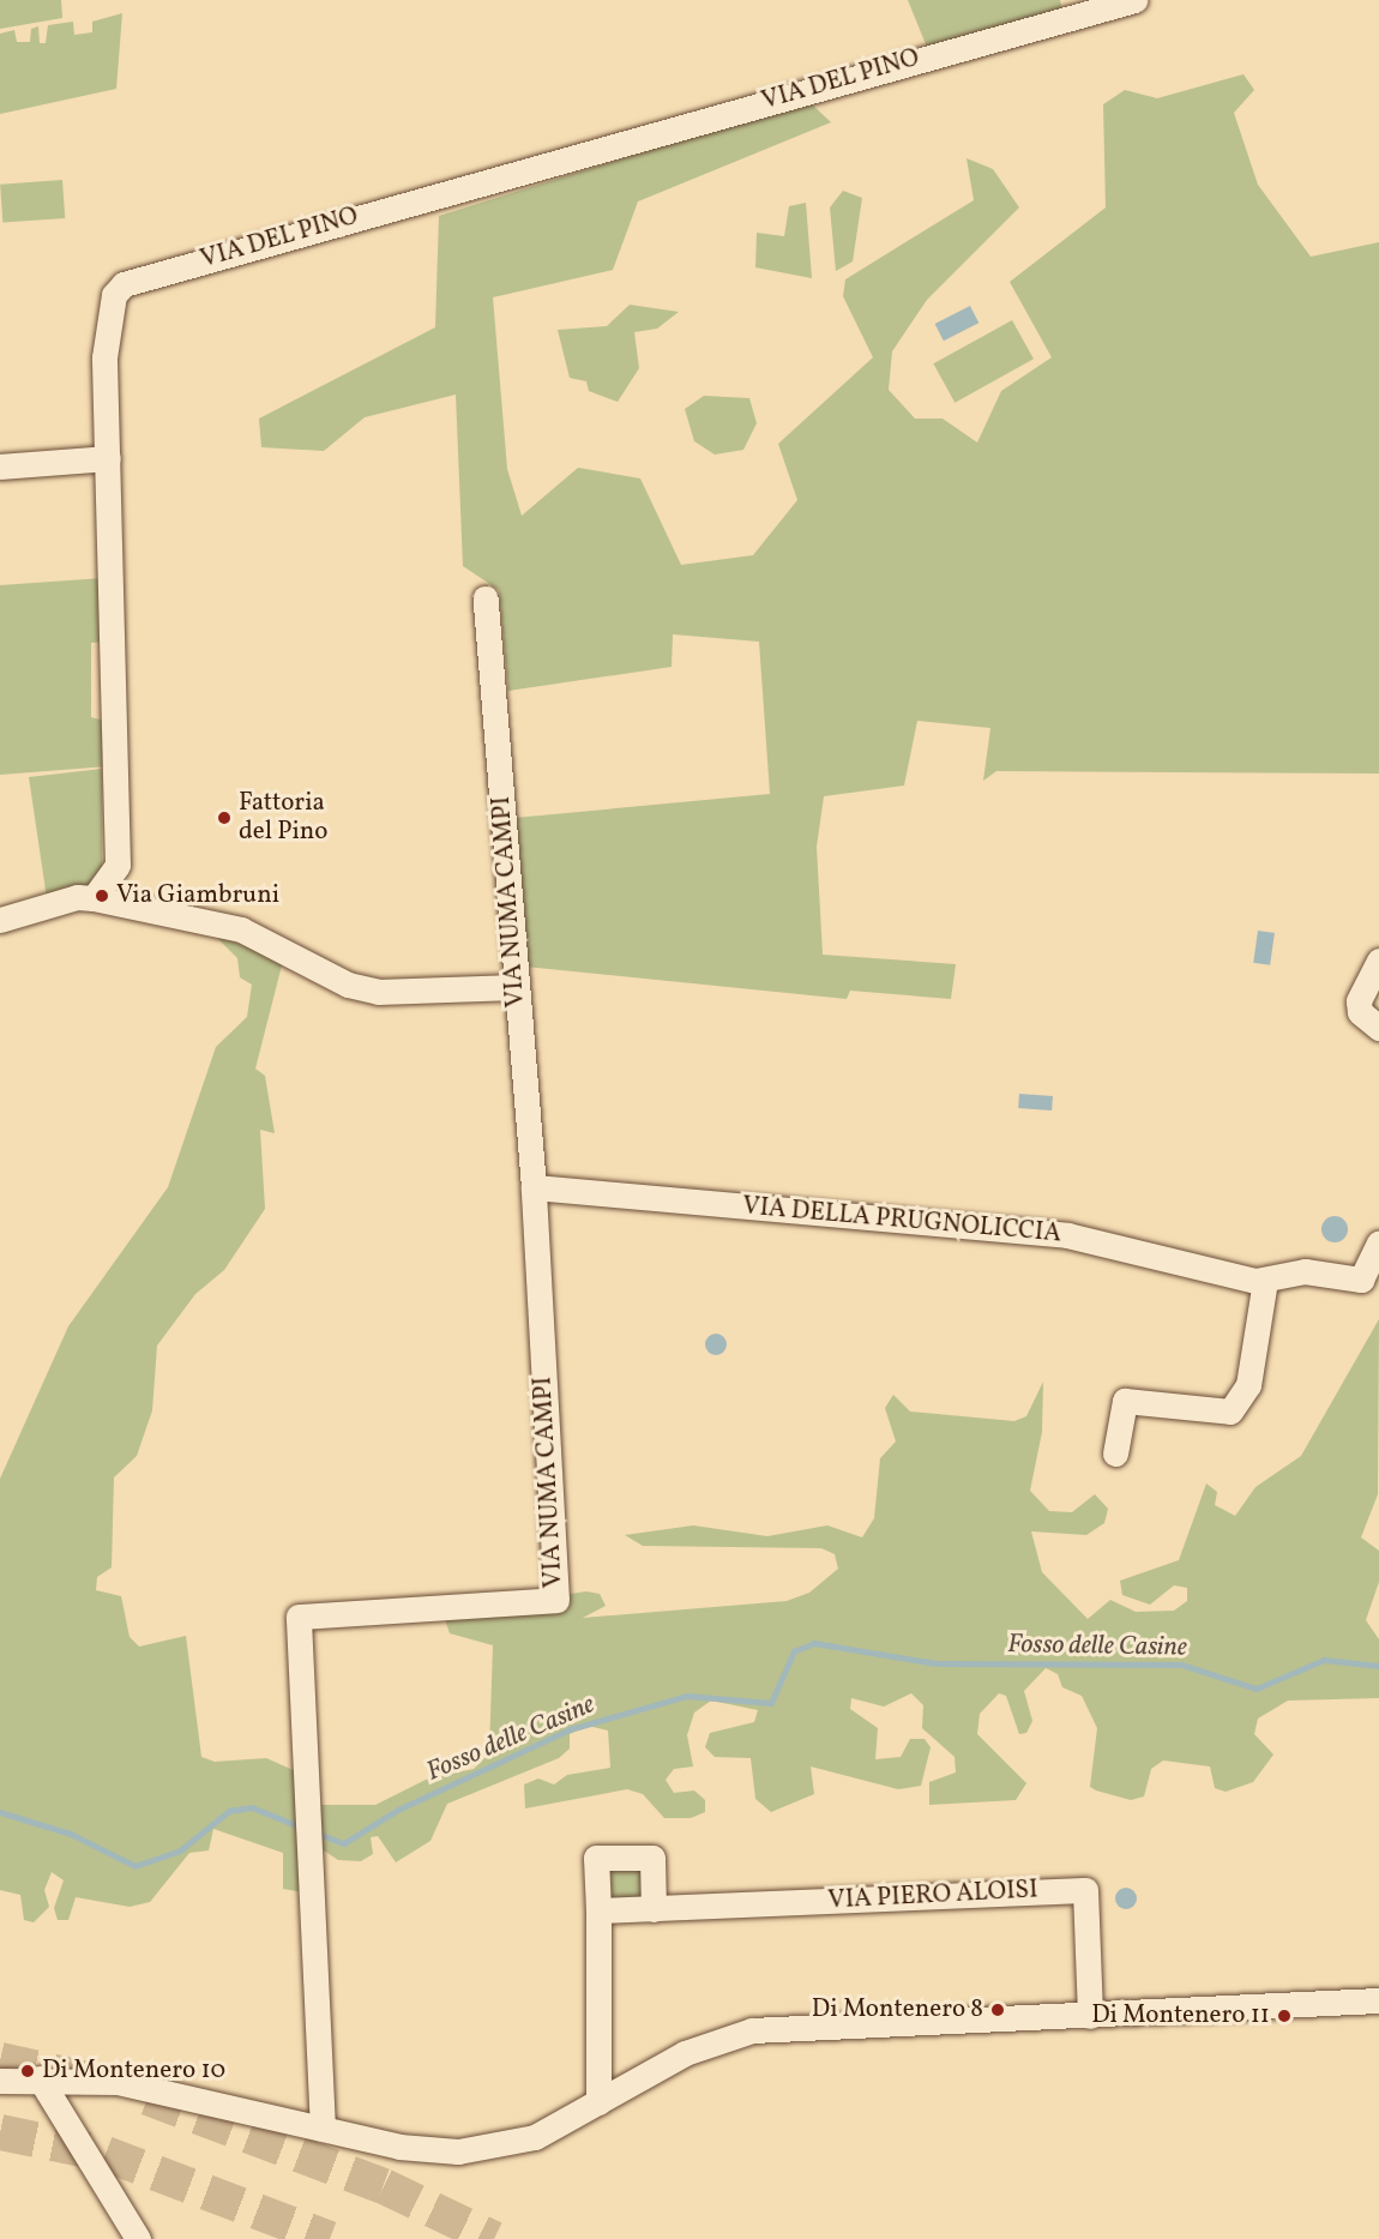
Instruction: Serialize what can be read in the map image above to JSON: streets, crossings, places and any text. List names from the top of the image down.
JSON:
{
  "streets": {
    "street": [
      "VIA DEL PINO",
      "VIA NUMA CAMPI",
      "VIA DELLA PRUGNOLICCIA",
      "VIA PIERO ALOISI"
    ]
  },
  "crossings": [
    ["VIA NUMA CAMPI", "VIA DELLA PRUGNOLICCIA"]
  ],
  "water": ["Fosso delle Casine"],
  "places": [
    "Fattoria del Pino",
    "Via Giambruni",
    "Di Montenero 8",
    "Di Montenero 11",
    "Di Montenero 10"
  ]
}
